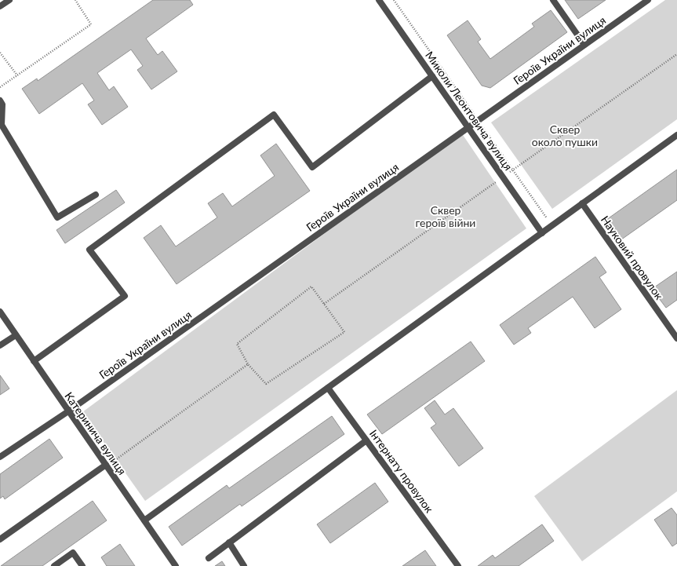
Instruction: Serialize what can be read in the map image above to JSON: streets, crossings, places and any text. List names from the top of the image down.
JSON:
{
  "streets": {
    "street": [
      "Героїв України вулиця",
      "Миколи Леонтовича вулиця",
      "Науковий провулок",
      "Катеринича вулиця",
      "Інтернату провулок"
    ]
  },
  "crossings": [
    ["Героїв України вулиця", "Миколи Леонтовича вулиця"],
    ["Героїв України вулиця", "Катеринича вулиця"]
  ],
  "parks": ["Сквер около пушки", "Сквер героїв війни"]
}
